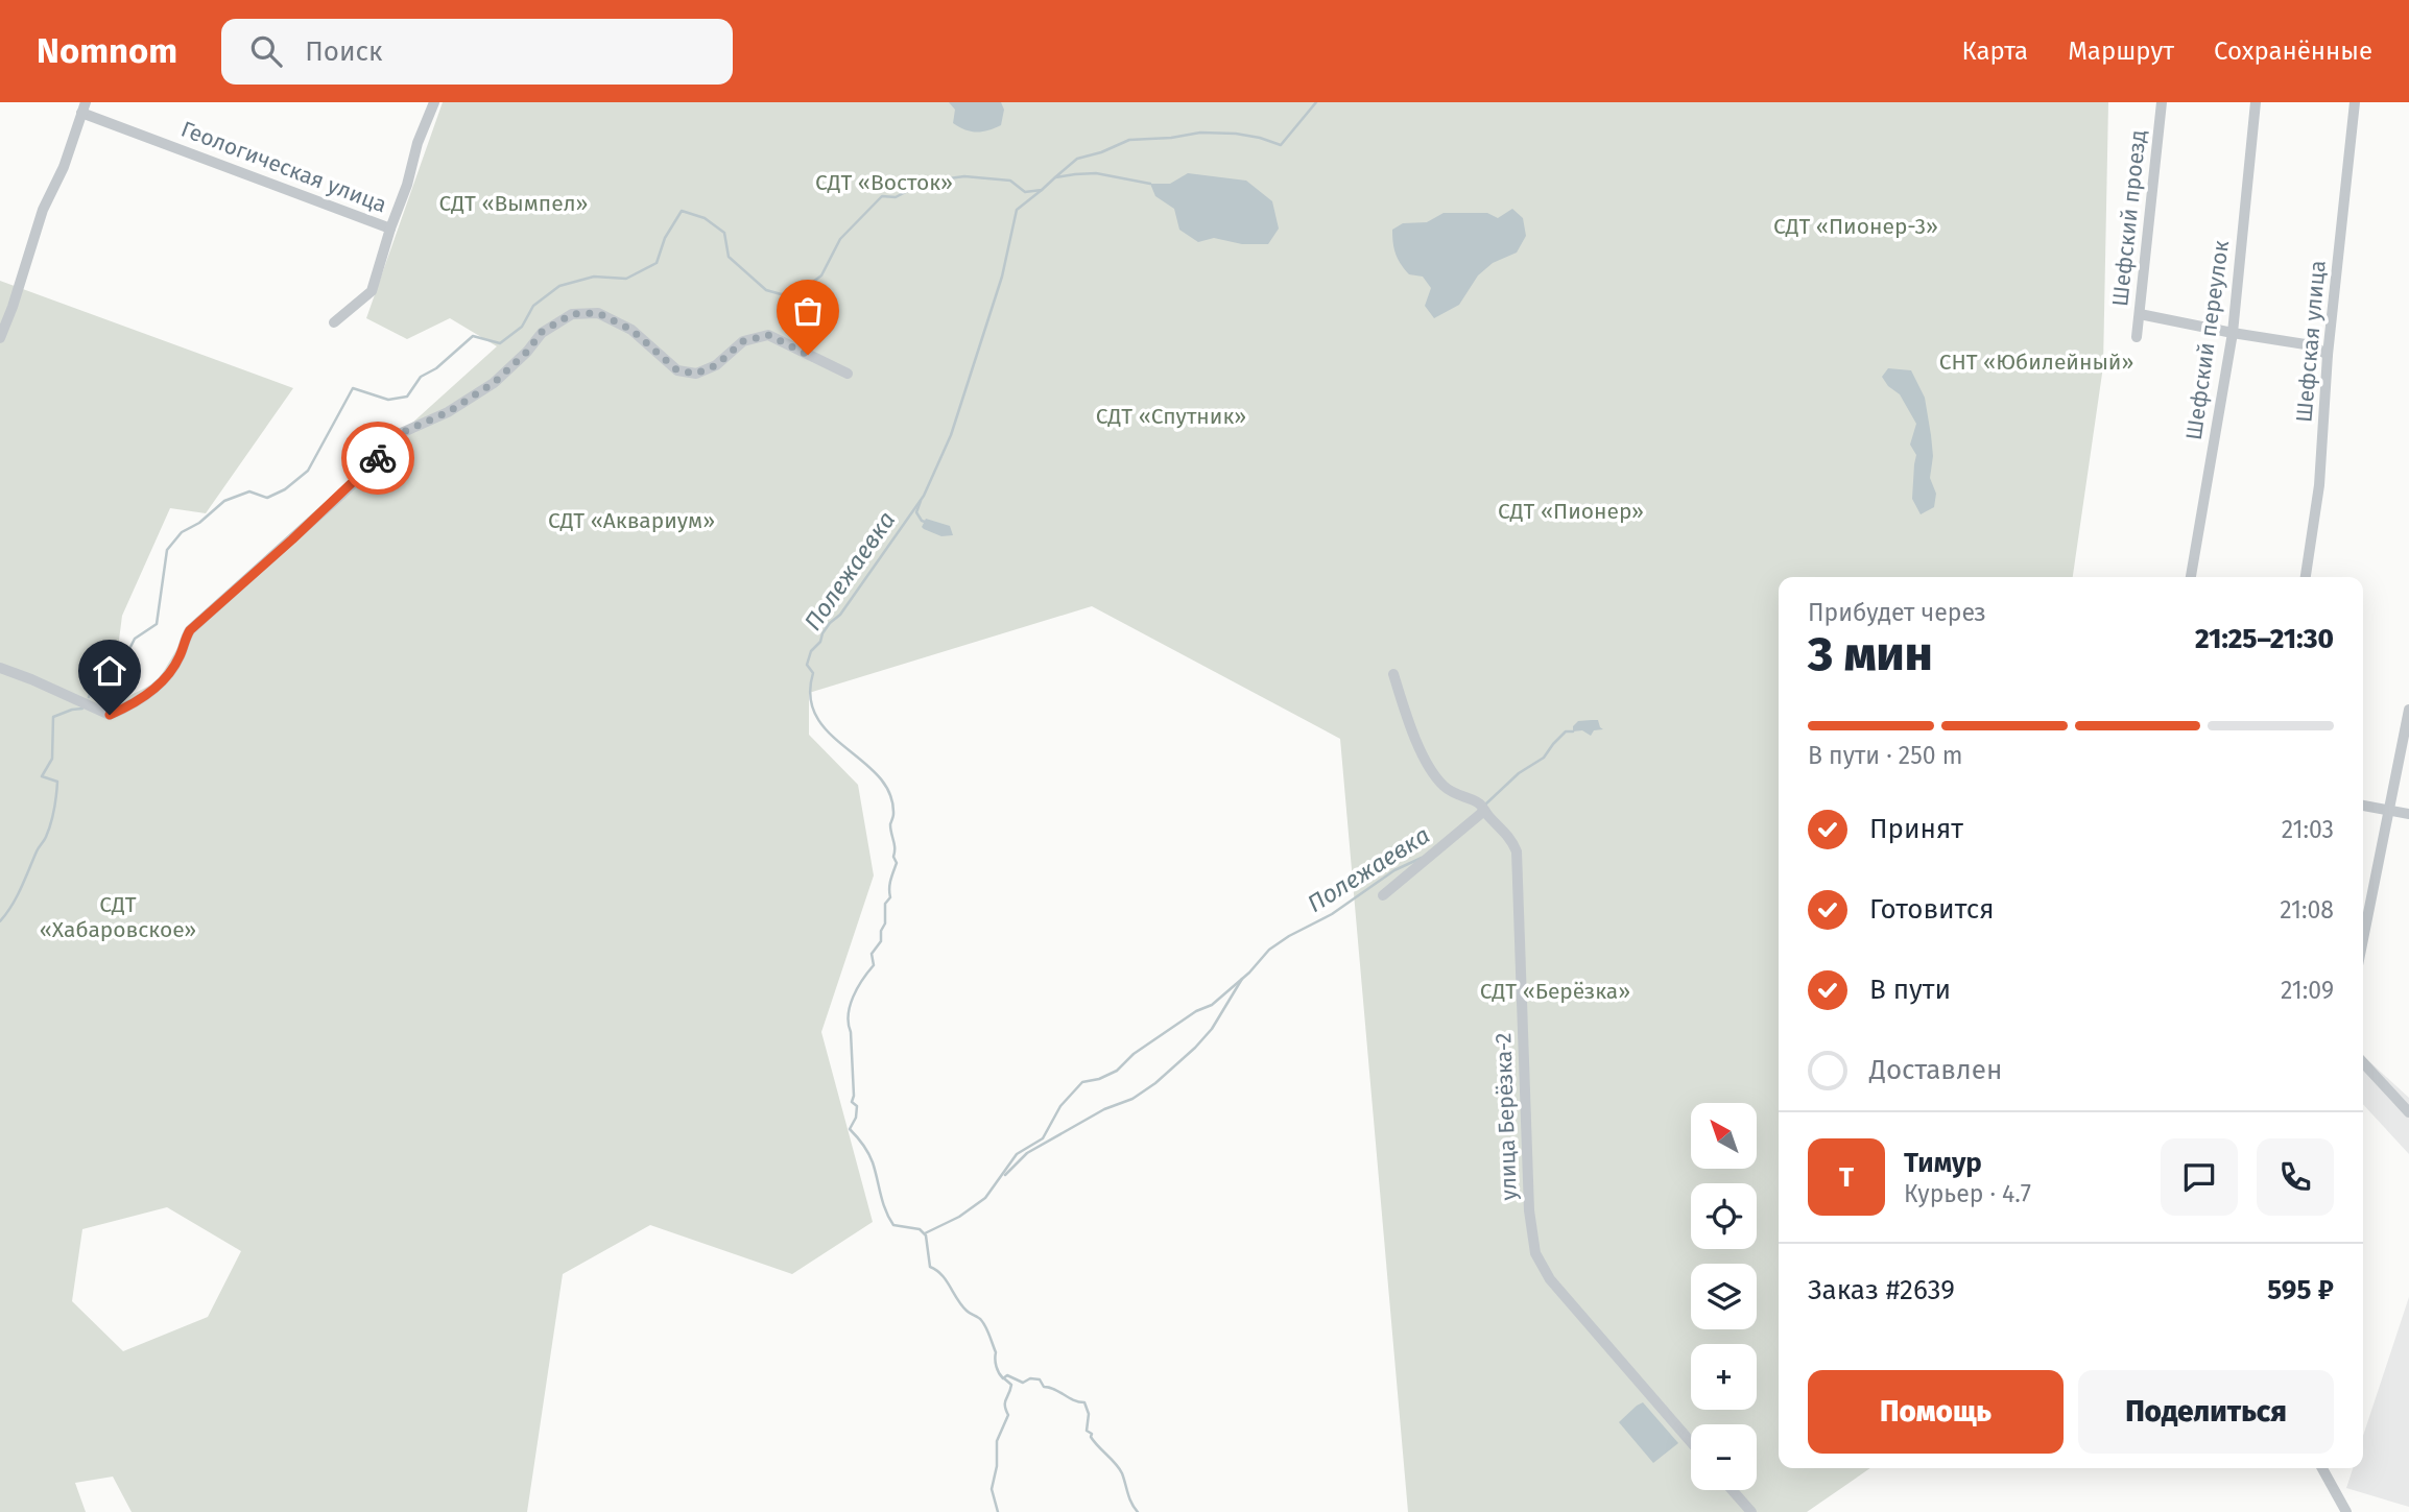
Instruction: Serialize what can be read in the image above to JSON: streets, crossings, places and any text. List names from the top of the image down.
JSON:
{
  "streets": {
    "street": [
      "Геологическая улица",
      "Шефский проезд",
      "Шефский переулок",
      "Шефская улица",
      "улица Берёзка-2"
    ]
  },
  "water": ["Полежаевка"],
  "parks": [
    "СДТ «Восток»",
    "СДТ «Вымпел»",
    "СДТ «Пионер-3»",
    "СНТ «Юбилейный»",
    "СДТ «Спутник»",
    "СДТ «Пионер»",
    "СДТ «Аквариум»",
    "СДТ «Хабаровское»",
    "СДТ «Берёзка»"
  ],
  "north": "top left",
  "page": {
    "header": "Nomnom",
    "search": "Поиск",
    "nav": ["Карта", "Маршрут", "Сохранённые"],
    "heading": ["3 мин", "Прибудет через", "21:25–21:30"],
    "panel": [
      "Тимур",
      "Курьер · 4.7",
      "Заказ #2639",
      "595 ₽"
    ],
    "bar": "В пути · 250 m",
    "list": [
      ["Принят", "21:03"],
      ["Готовится", "21:08"],
      ["В пути", "21:09"],
      "Доставлен"
    ],
    "map_buttons": ["+", "−"],
    "round": "Т",
    "buttons": ["Помощь", "Поделиться"]
  }
}
